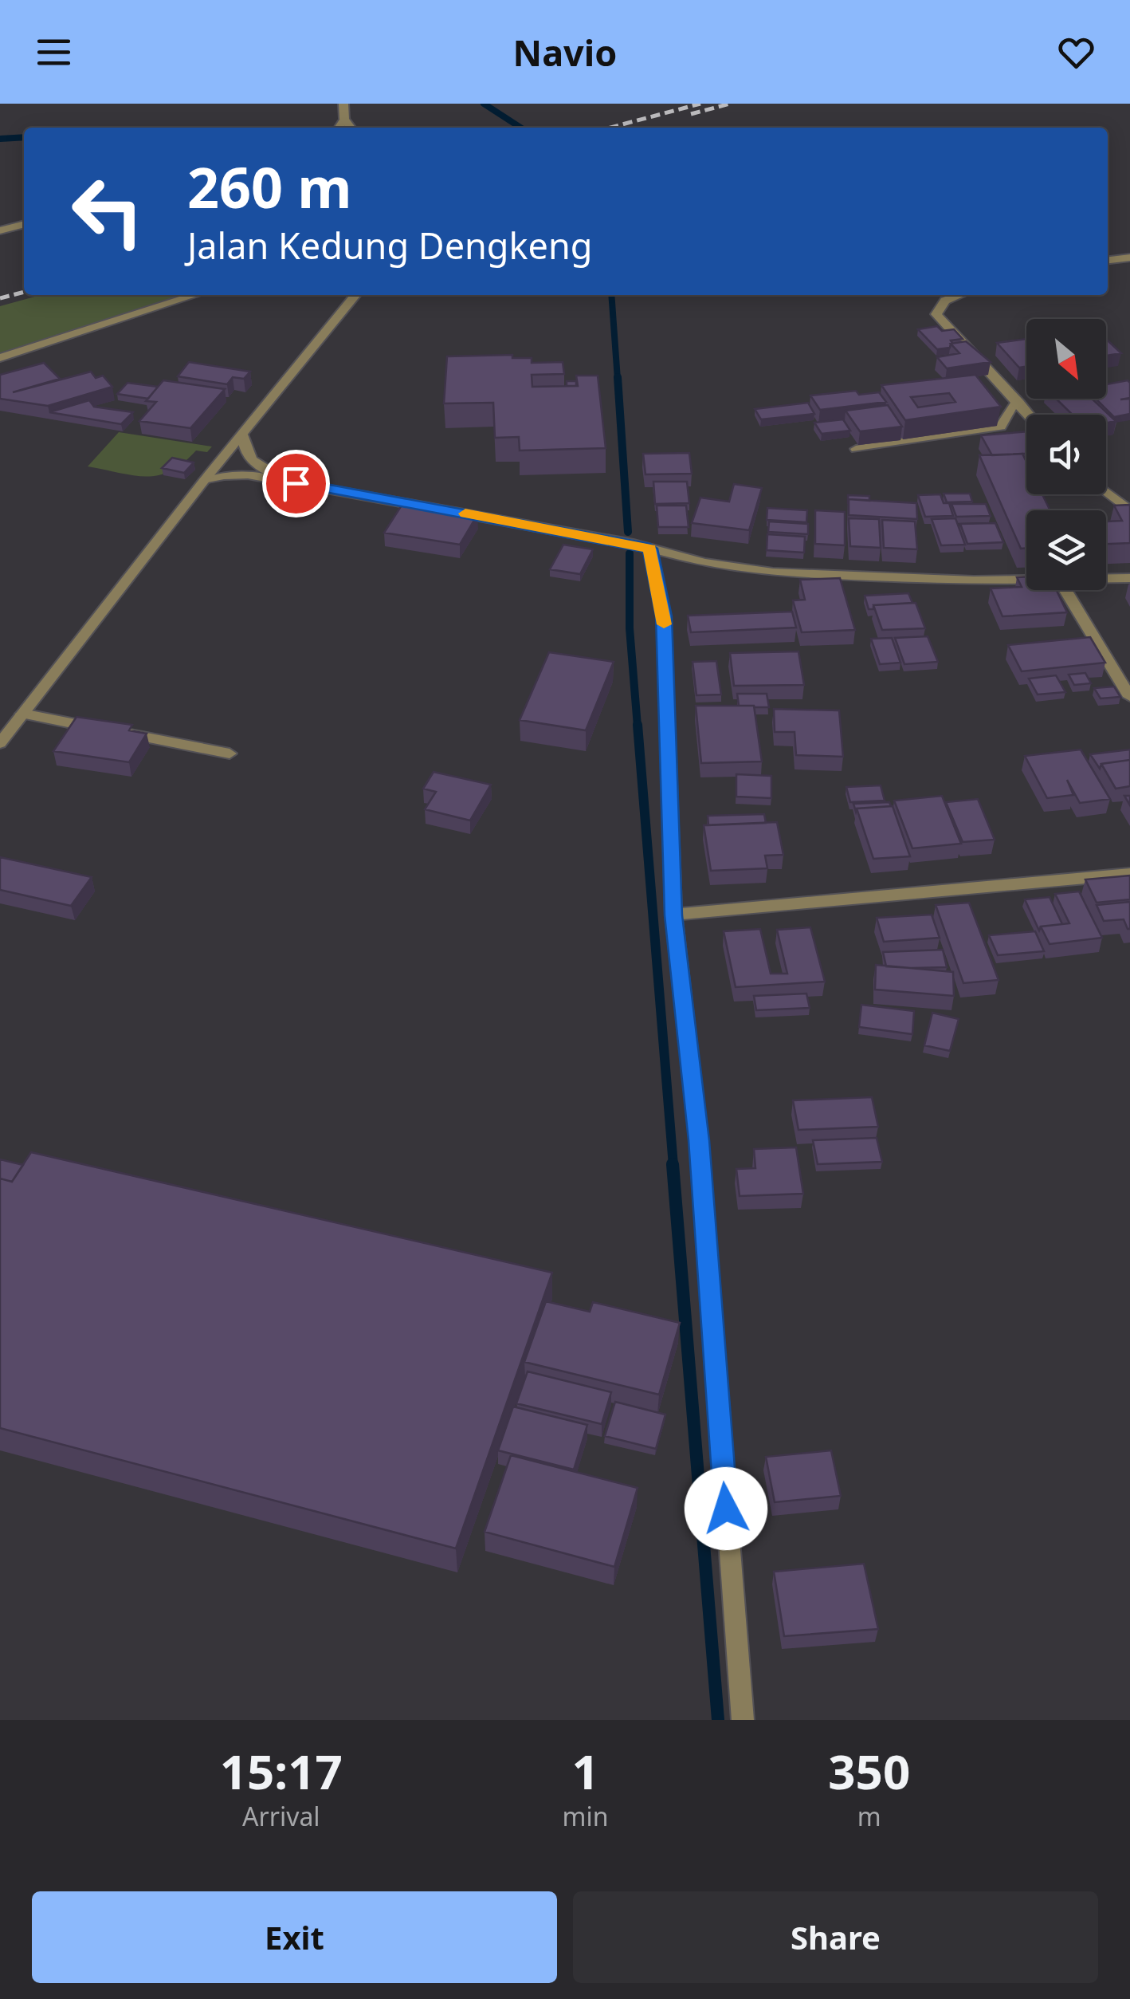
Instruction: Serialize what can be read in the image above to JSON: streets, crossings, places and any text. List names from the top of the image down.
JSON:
{
  "north": "bottom right",
  "page": {
    "header": "Navio",
    "turn": ["260 m", "Jalan Kedung Dengkeng"],
    "eta": [
      "15:17",
      "Arrival",
      "1",
      "min",
      "350",
      "m"
    ],
    "buttons": ["Exit", "Share"]
  }
}
